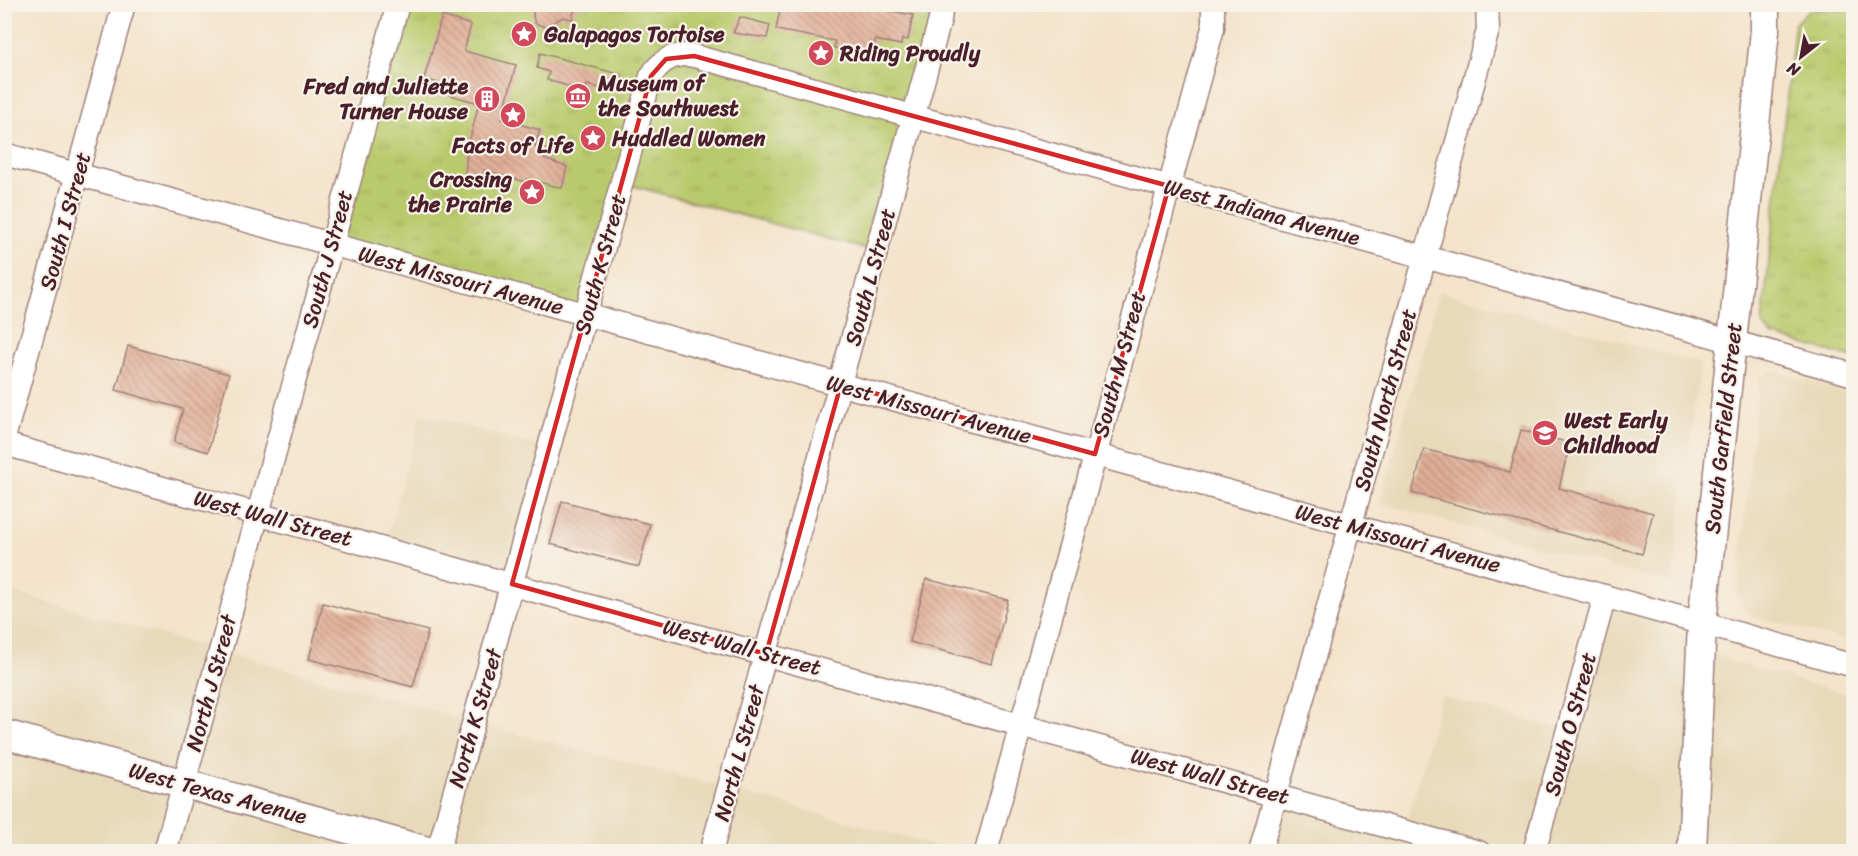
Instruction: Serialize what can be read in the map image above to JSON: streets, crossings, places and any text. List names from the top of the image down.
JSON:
{
  "streets": {
    "main road": ["South Garfield Street", "West Texas Avenue"],
    "street": [
      "West Indiana Avenue",
      "South I Street",
      "South J Street",
      "South K Street",
      "South L Street",
      "West Missouri Avenue",
      "South M Street",
      "South North Street",
      "West Wall Street",
      "North J Street",
      "North K Street",
      "South O Street",
      "North L Street"
    ]
  },
  "crossings": [
    ["West Indiana Avenue", "South K Street"],
    ["West Indiana Avenue", "South L Street"],
    ["West Indiana Avenue", "South M Street"],
    ["West Indiana Avenue", "South North Street"],
    ["West Indiana Avenue", "South Garfield Street"],
    ["South I Street", "West Missouri Avenue"],
    ["South J Street", "West Missouri Avenue"],
    ["South J Street", "West Wall Street"],
    ["South J Street", "North J Street"],
    ["South K Street", "West Missouri Avenue"],
    ["South K Street", "West Wall Street"],
    ["South K Street", "North K Street"],
    ["South L Street", "West Missouri Avenue"],
    ["South L Street", "West Wall Street"],
    ["South L Street", "North L Street"],
    ["West Missouri Avenue", "South M Street"],
    ["West Missouri Avenue", "South North Street"],
    ["West Missouri Avenue", "South Garfield Street"],
    ["West Missouri Avenue", "South O Street"],
    ["South M Street", "West Wall Street"],
    ["South North Street", "West Wall Street"],
    ["West Wall Street", "North J Street"],
    ["West Wall Street", "North K Street"],
    ["West Wall Street", "North L Street"],
    ["North J Street", "West Texas Avenue"]
  ],
  "places": {
    "place": [
      "Galapagos Tortoise",
      "Riding Proudly",
      "Facts of Life",
      "Huddled Women",
      "Crossing the Prairie"
    ],
    "museum": ["Museum of the Southwest"],
    "building": ["Fred and Juliette Turner House"],
    "school or university": ["West Early Childhood"]
  },
  "north": "bottom left"
}
